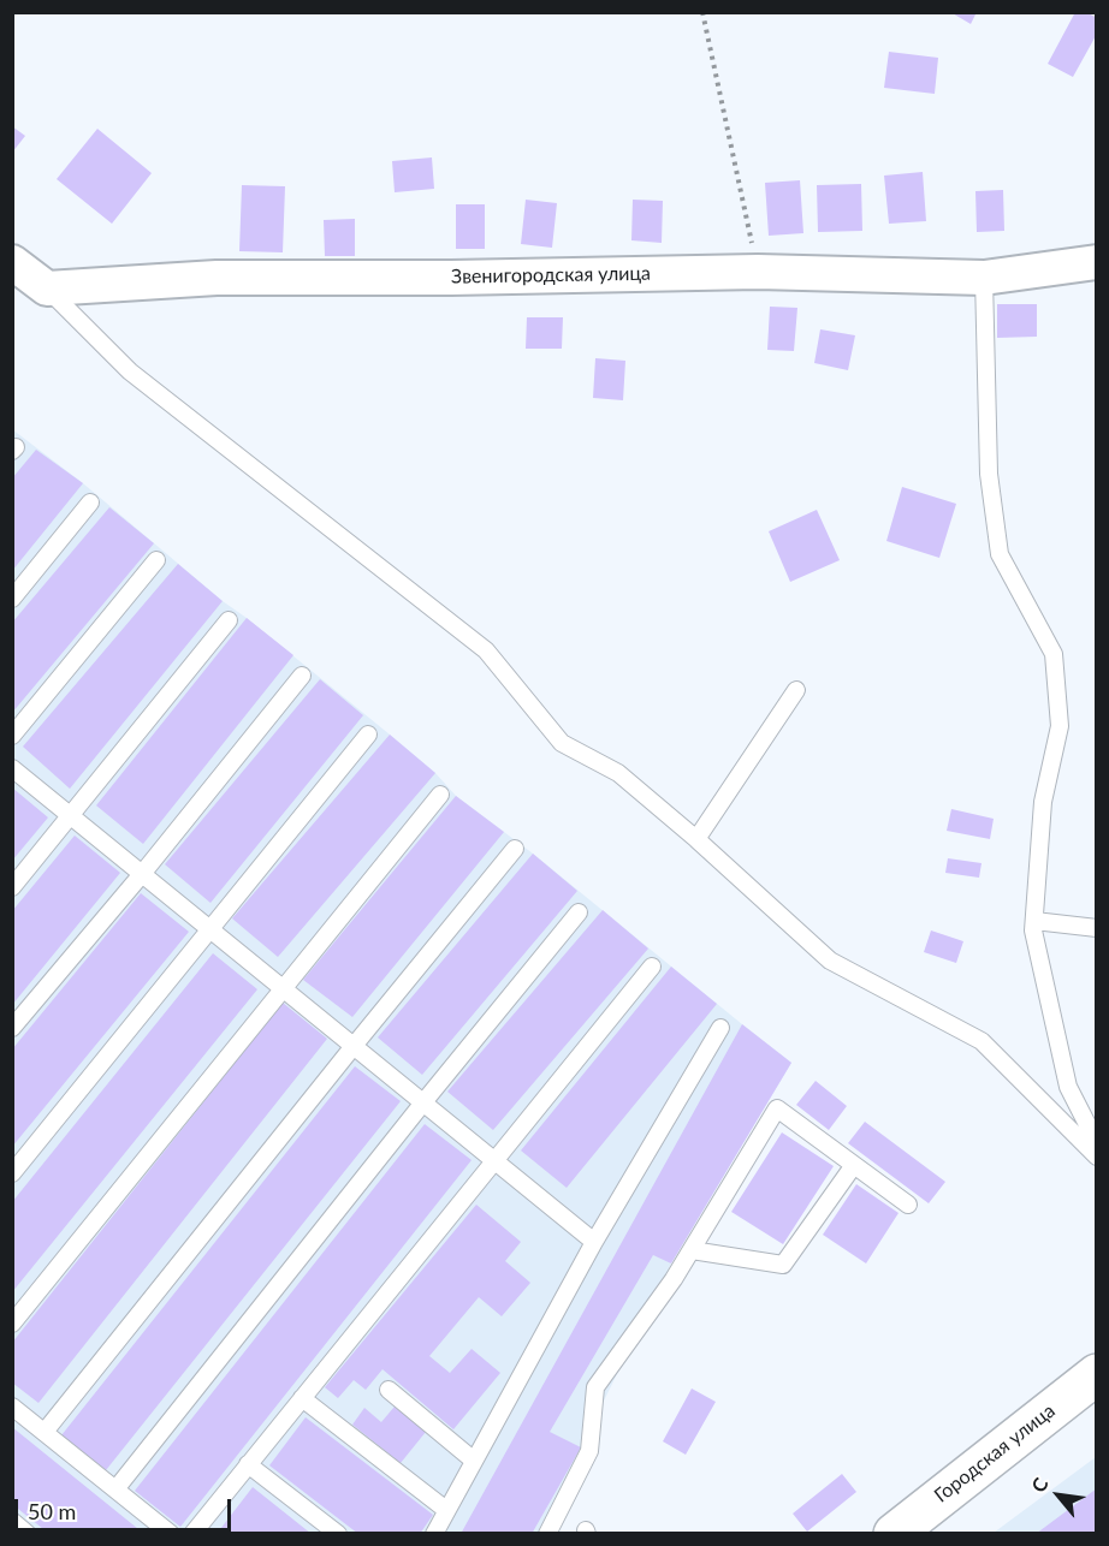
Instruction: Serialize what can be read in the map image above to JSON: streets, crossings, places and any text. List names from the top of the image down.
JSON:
{
  "streets": {
    "street": ["Звенигородская улица", "Городская улица"]
  },
  "scale_bar": "50 m",
  "north": "top left"
}
